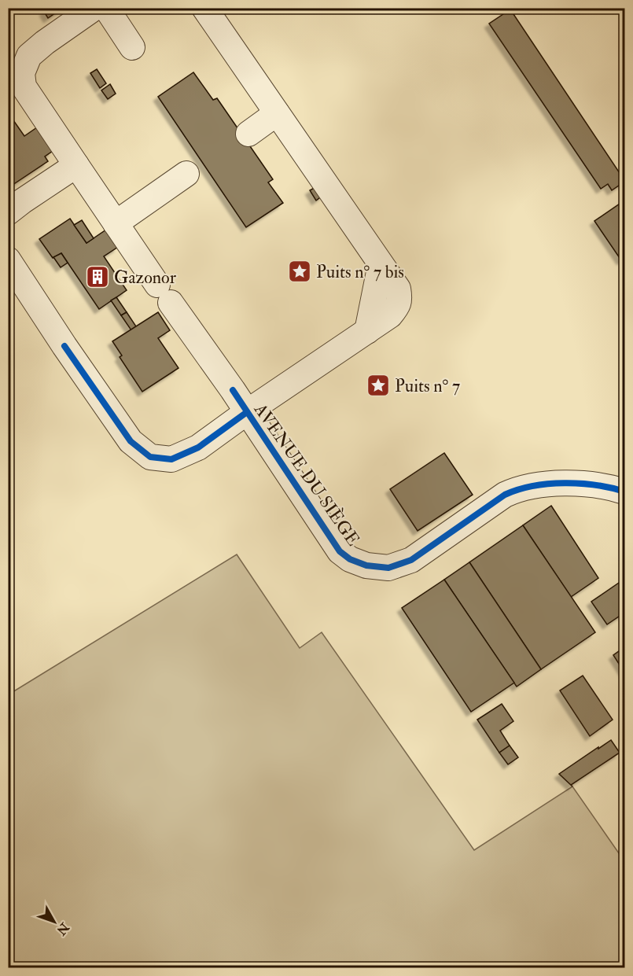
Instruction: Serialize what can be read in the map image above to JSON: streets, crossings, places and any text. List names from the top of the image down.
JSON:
{
  "streets": {
    "street": ["AVENUE DU SIÈGE"]
  },
  "places": {
    "place": ["Puits n° 7 bis", "Puits n° 7"],
    "building": ["Gazonor"]
  },
  "north": "bottom right"
}
